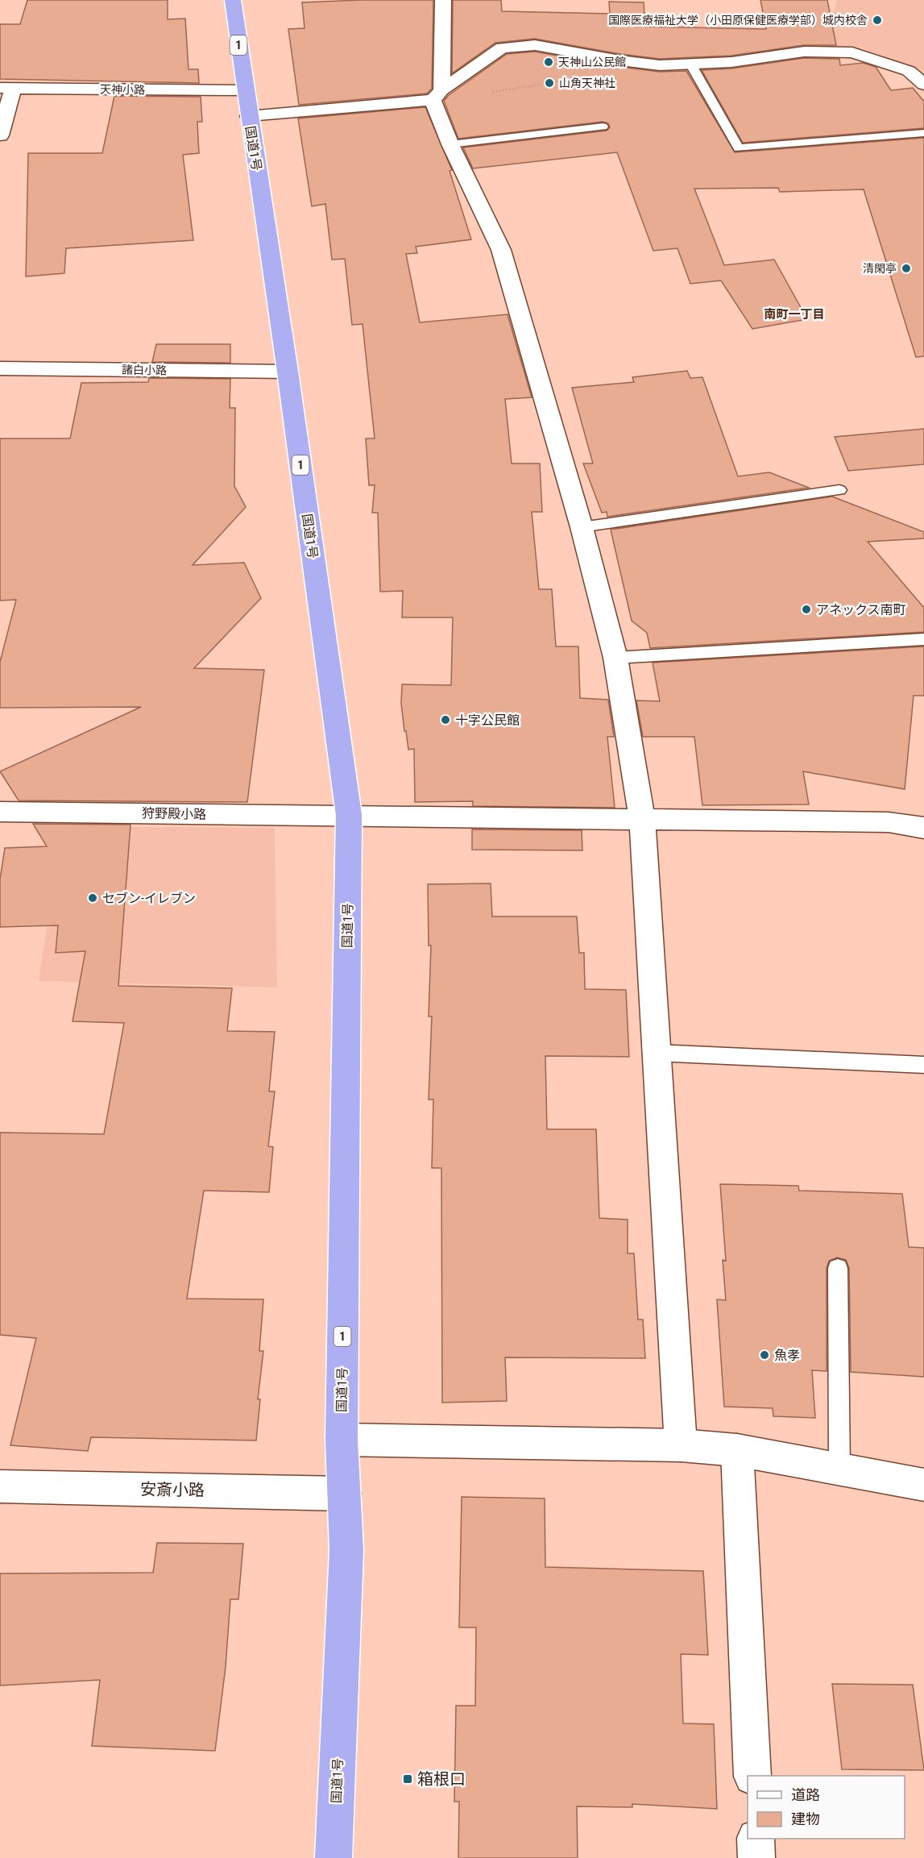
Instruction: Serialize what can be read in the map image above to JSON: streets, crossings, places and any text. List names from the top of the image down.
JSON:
{
  "streets": {
    "highway": ["1", "国道1号"],
    "street": [
      "天神小路",
      "諸白小路",
      "狩野殿小路",
      "安斎小路"
    ]
  },
  "crossings": [
    ["天神小路", "国道1号"],
    ["国道1号", "諸白小路"],
    ["国道1号", "狩野殿小路"],
    ["国道1号", "安斎小路"]
  ],
  "districts": ["南町一丁目"],
  "places": {
    "other": [
      "国際医療福祉大学（小田原保健医療学部）城内校舎",
      "天神山公民館",
      "山角天神社",
      "清閑亭",
      "アネックス南町",
      "十字公民館",
      "セブン-イレブン",
      "魚孝"
    ],
    "transit": ["箱根口"]
  },
  "legend": ["道路", "建物"]
}
